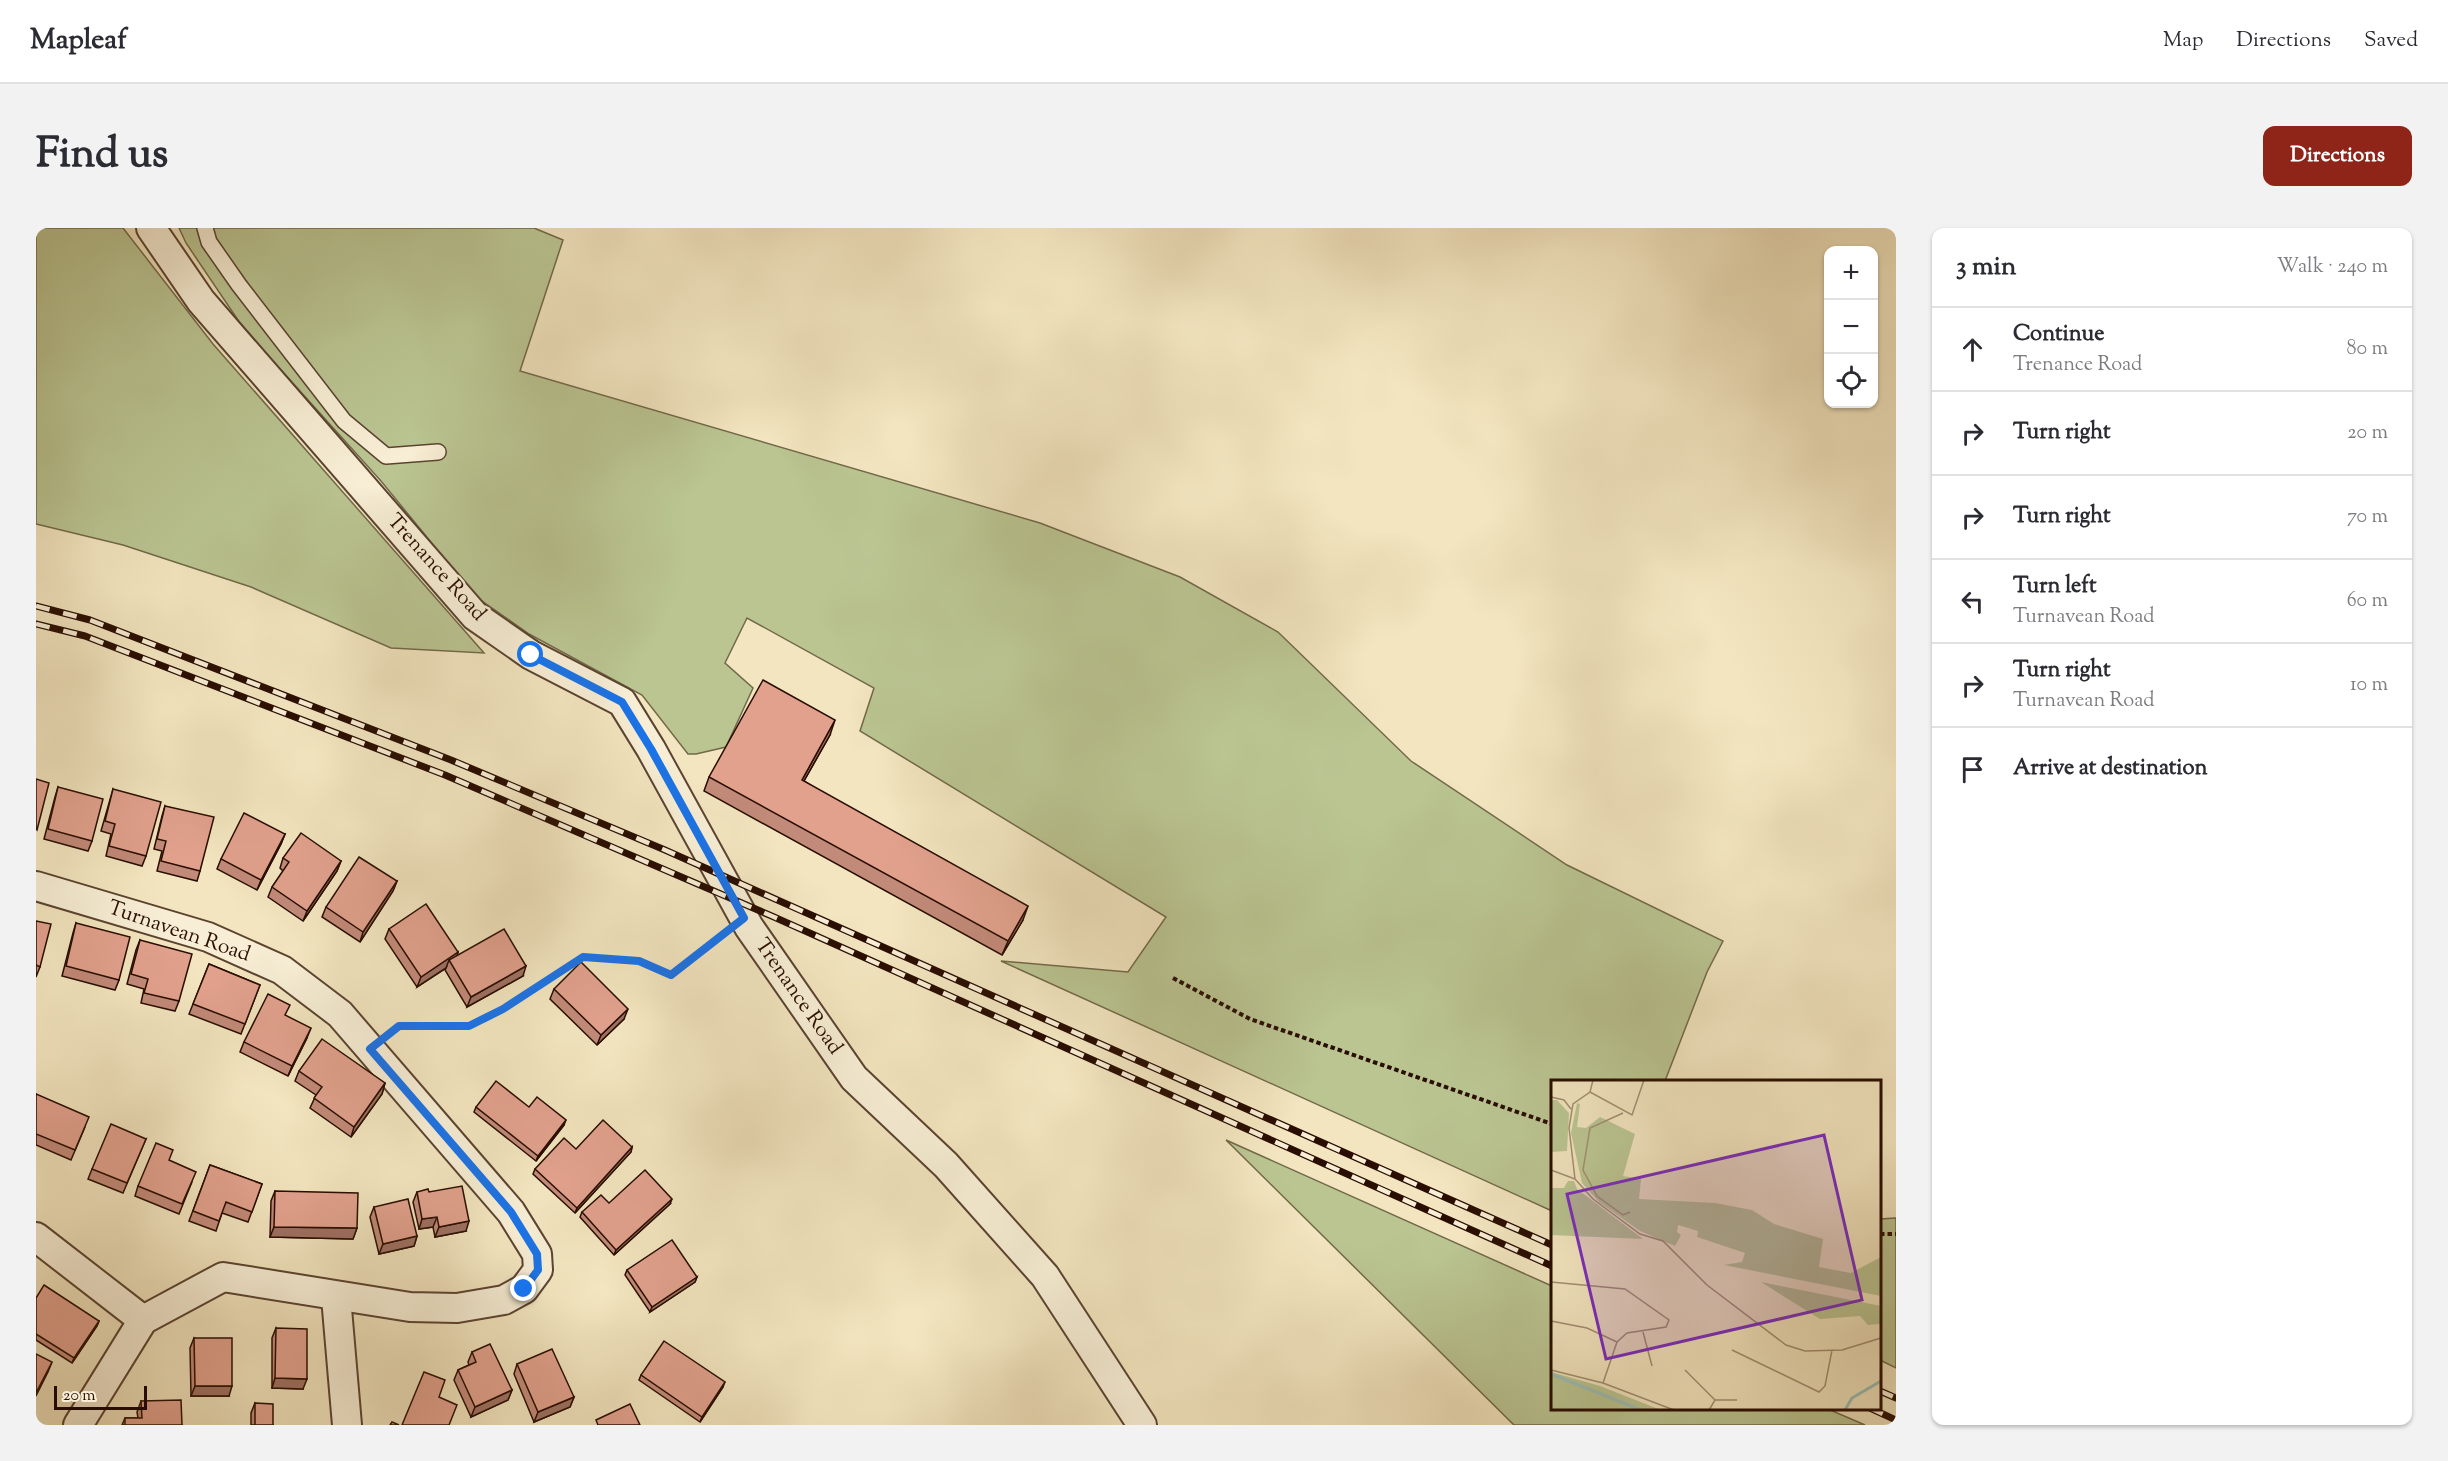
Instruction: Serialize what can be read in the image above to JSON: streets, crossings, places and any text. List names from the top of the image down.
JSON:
{
  "streets": {
    "street": ["Trenance Road", "Turnavean Road"]
  },
  "scale_bar": "20 m",
  "page": {
    "header": "Mapleaf",
    "nav": ["Map", "Directions", "Saved"],
    "title": "Find us",
    "buttons": "Directions",
    "heading": ["3 min", "Walk · 240 m"],
    "map_buttons": ["+", "−"],
    "list": [
      ["Continue", "Trenance Road", "80 m"],
      ["Turn right", "20 m"],
      ["Turn right", "70 m"],
      ["Turn left", "Turnavean Road", "60 m"],
      ["Turn right", "Turnavean Road", "10 m"],
      "Arrive at destination"
    ],
    "scale": "20 m"
  }
}
